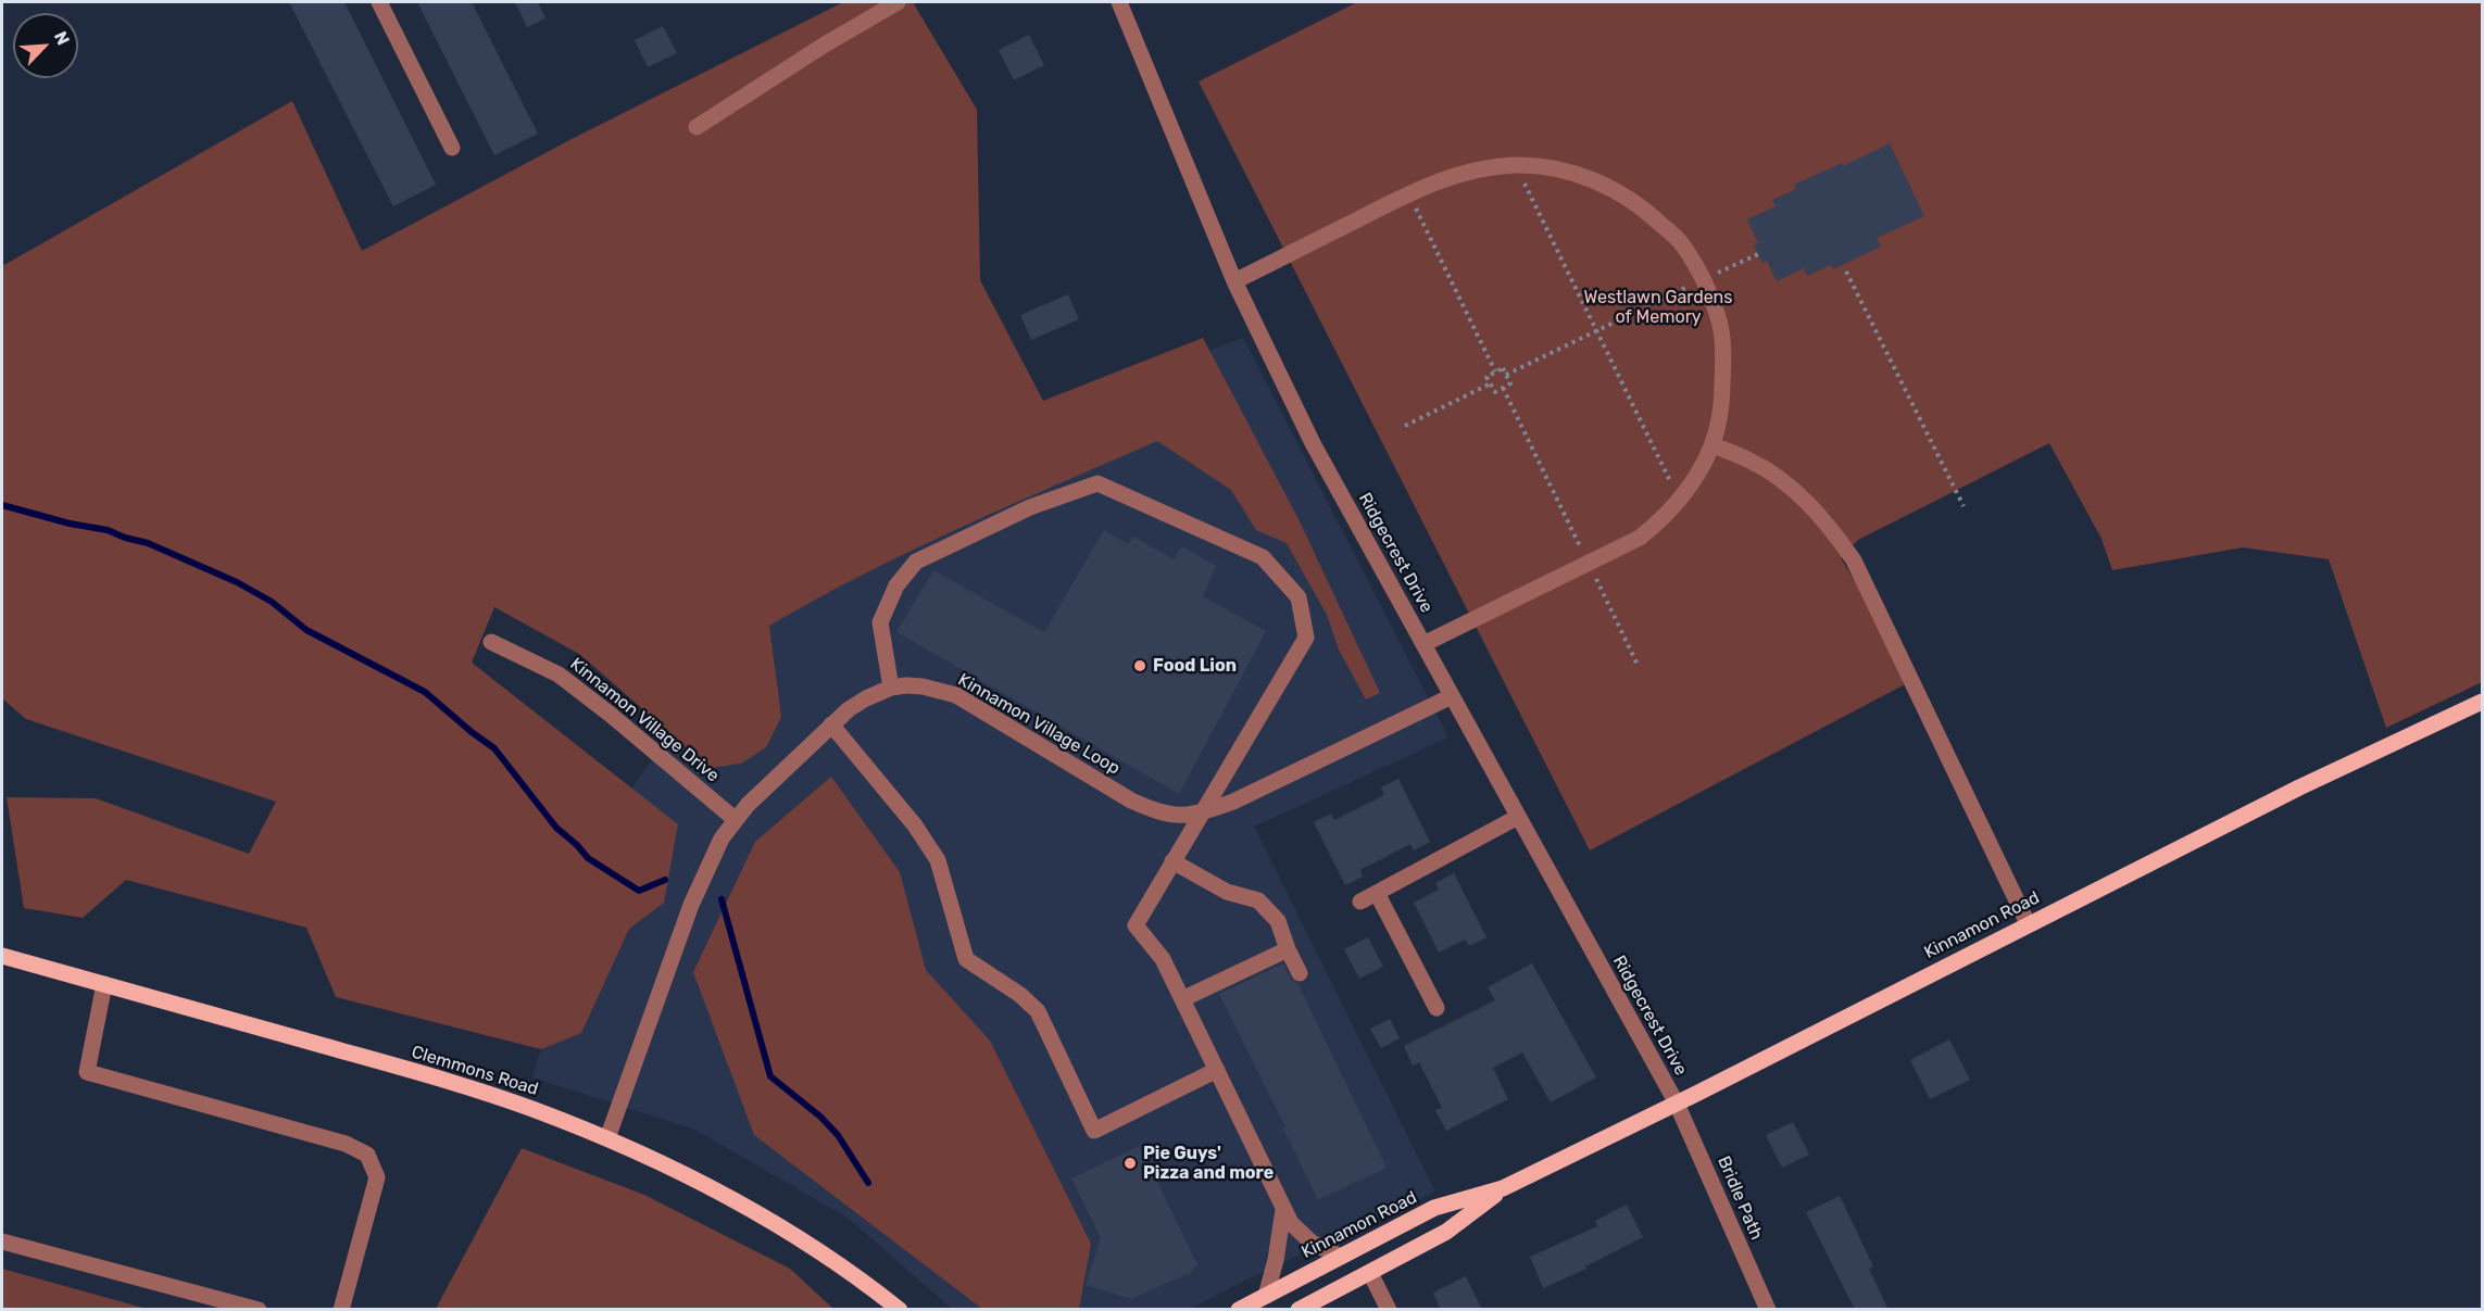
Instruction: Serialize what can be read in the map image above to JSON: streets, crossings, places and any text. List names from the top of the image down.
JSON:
{
  "streets": {
    "main road": ["Kinnamon Road", "Clemmons Road"],
    "street": [
      "Ridgecrest Drive",
      "Kinnamon Village Drive",
      "Kinnamon Village Loop",
      "Bridle Path"
    ]
  },
  "crossings": [
    ["Ridgecrest Drive", "Kinnamon Village Loop"],
    ["Ridgecrest Drive", "Kinnamon Road"],
    ["Ridgecrest Drive", "Bridle Path"],
    ["Kinnamon Village Drive", "Kinnamon Village Loop"],
    ["Kinnamon Village Loop", "Clemmons Road"],
    ["Kinnamon Road", "Bridle Path"]
  ],
  "parks": ["Westlawn Gardens of Memory"],
  "places": ["Food Lion", "Pie Guys' Pizza and more"],
  "north": "top right"
}
